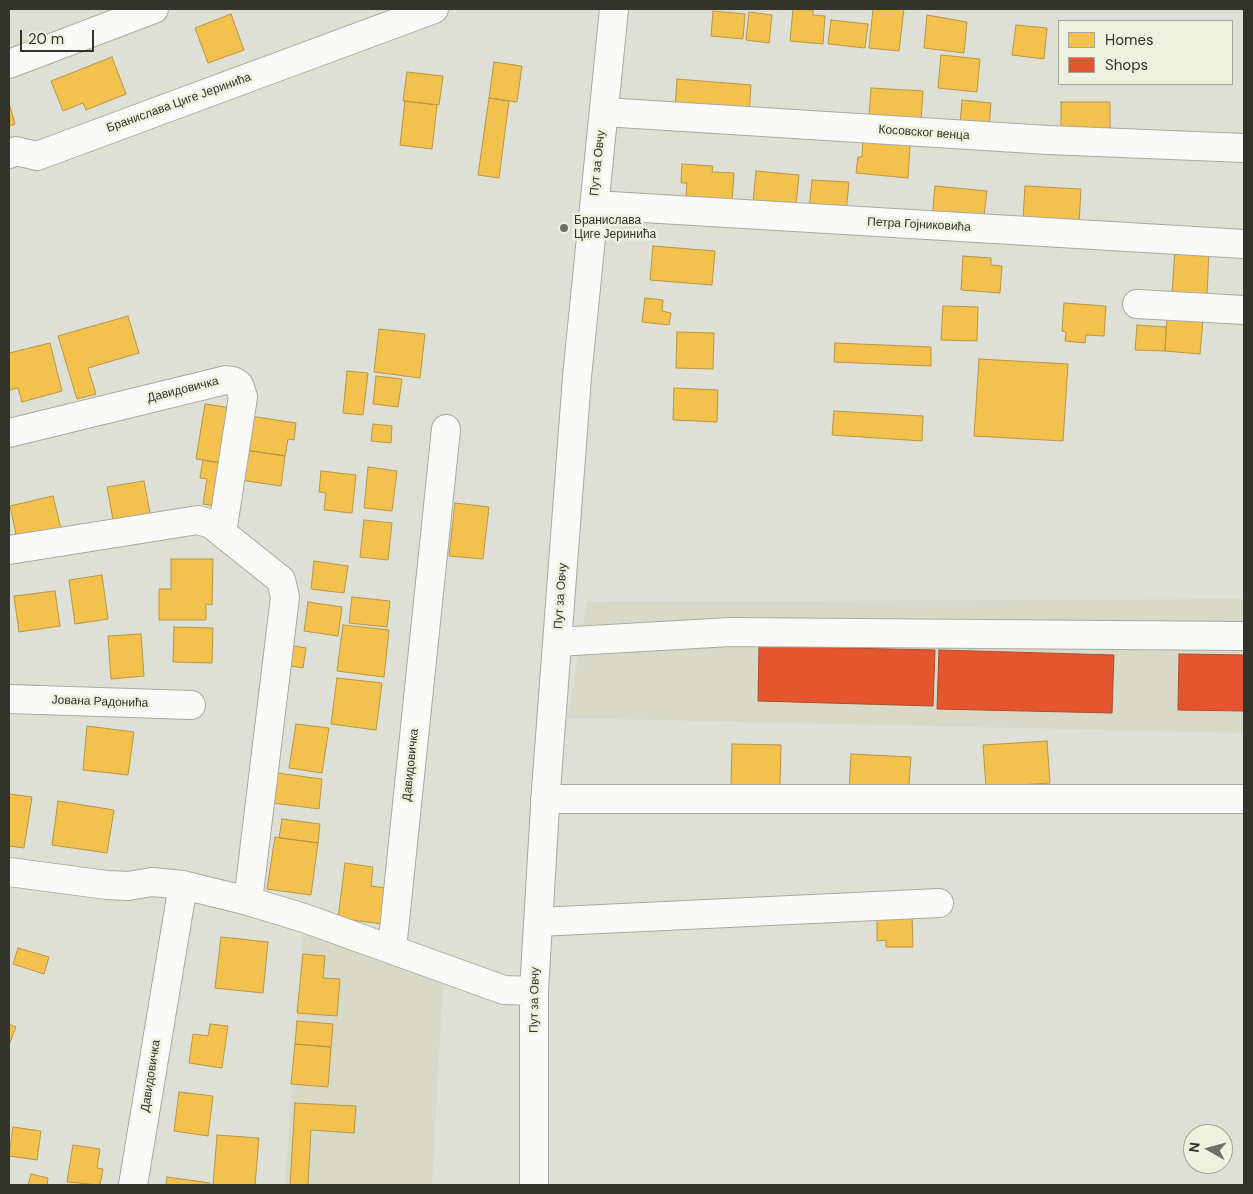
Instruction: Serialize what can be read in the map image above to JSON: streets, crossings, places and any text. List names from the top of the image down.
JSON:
{
  "streets": {
    "street": [
      "Бранислава Циге Јеринића",
      "Косовског венца",
      "Пут за Овчу",
      "Петра Гојниковића",
      "Давидовичка",
      "Јована Радонића"
    ]
  },
  "crossings": [
    ["Косовског венца", "Пут за Овчу"],
    ["Пут за Овчу", "Петра Гојниковића"]
  ],
  "places": ["Бранислава Циге Јеринића"],
  "legend": ["Homes", "Shops"],
  "scale_bar": "20 m",
  "north": "left"
}
